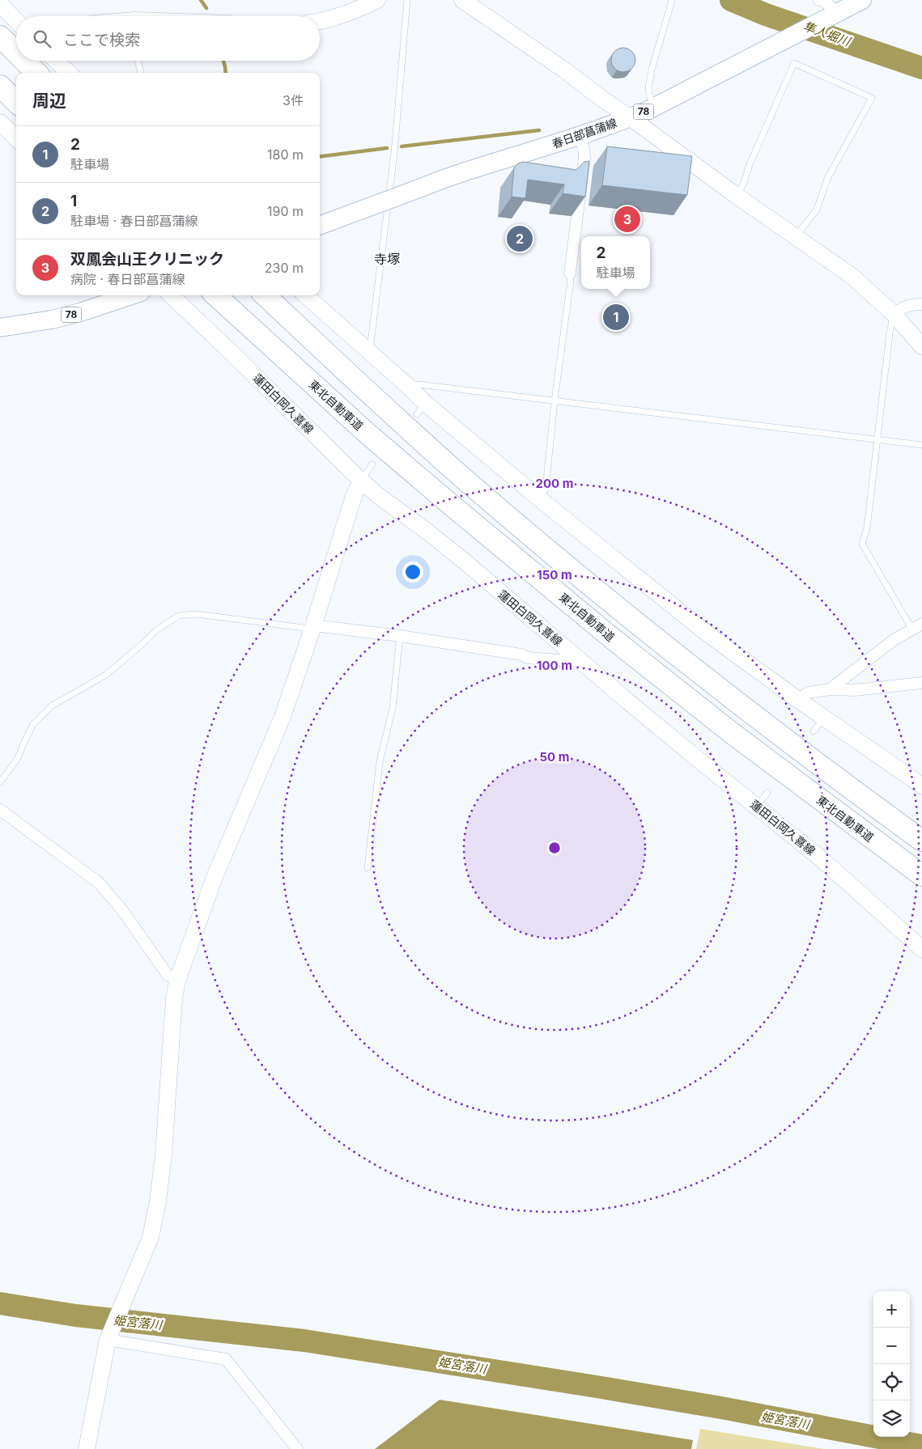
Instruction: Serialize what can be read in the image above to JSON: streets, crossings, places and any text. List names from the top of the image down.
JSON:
{
  "streets": {
    "highway": ["東北自動車道"],
    "main road": ["78", "春日部菖蒲線"],
    "street": ["蓮田白岡久喜線"]
  },
  "districts": ["寺塚"],
  "water": ["隼人堀川", "姫宮落川"],
  "page": {
    "search": "ここで検索",
    "heading": ["周辺", "3件"],
    "list": [
      {
        "mark": "1",
        "name": "2",
        "note": "駐車場",
        "value": "180 m"
      },
      {
        "mark": "2",
        "name": "1",
        "note": "駐車場 · 春日部菖蒲線",
        "value": "190 m"
      },
      {
        "mark": "3",
        "name": "双鳳会山王クリニック",
        "note": "病院 · 春日部菖蒲線",
        "value": "230 m"
      }
    ],
    "pins": ["3", "2", "1"],
    "popup": ["2", "駐車場"],
    "map_buttons": ["+", "−"]
  },
  "rings": [
    "200 m",
    "150 m",
    "100 m",
    "50 m"
  ]
}
